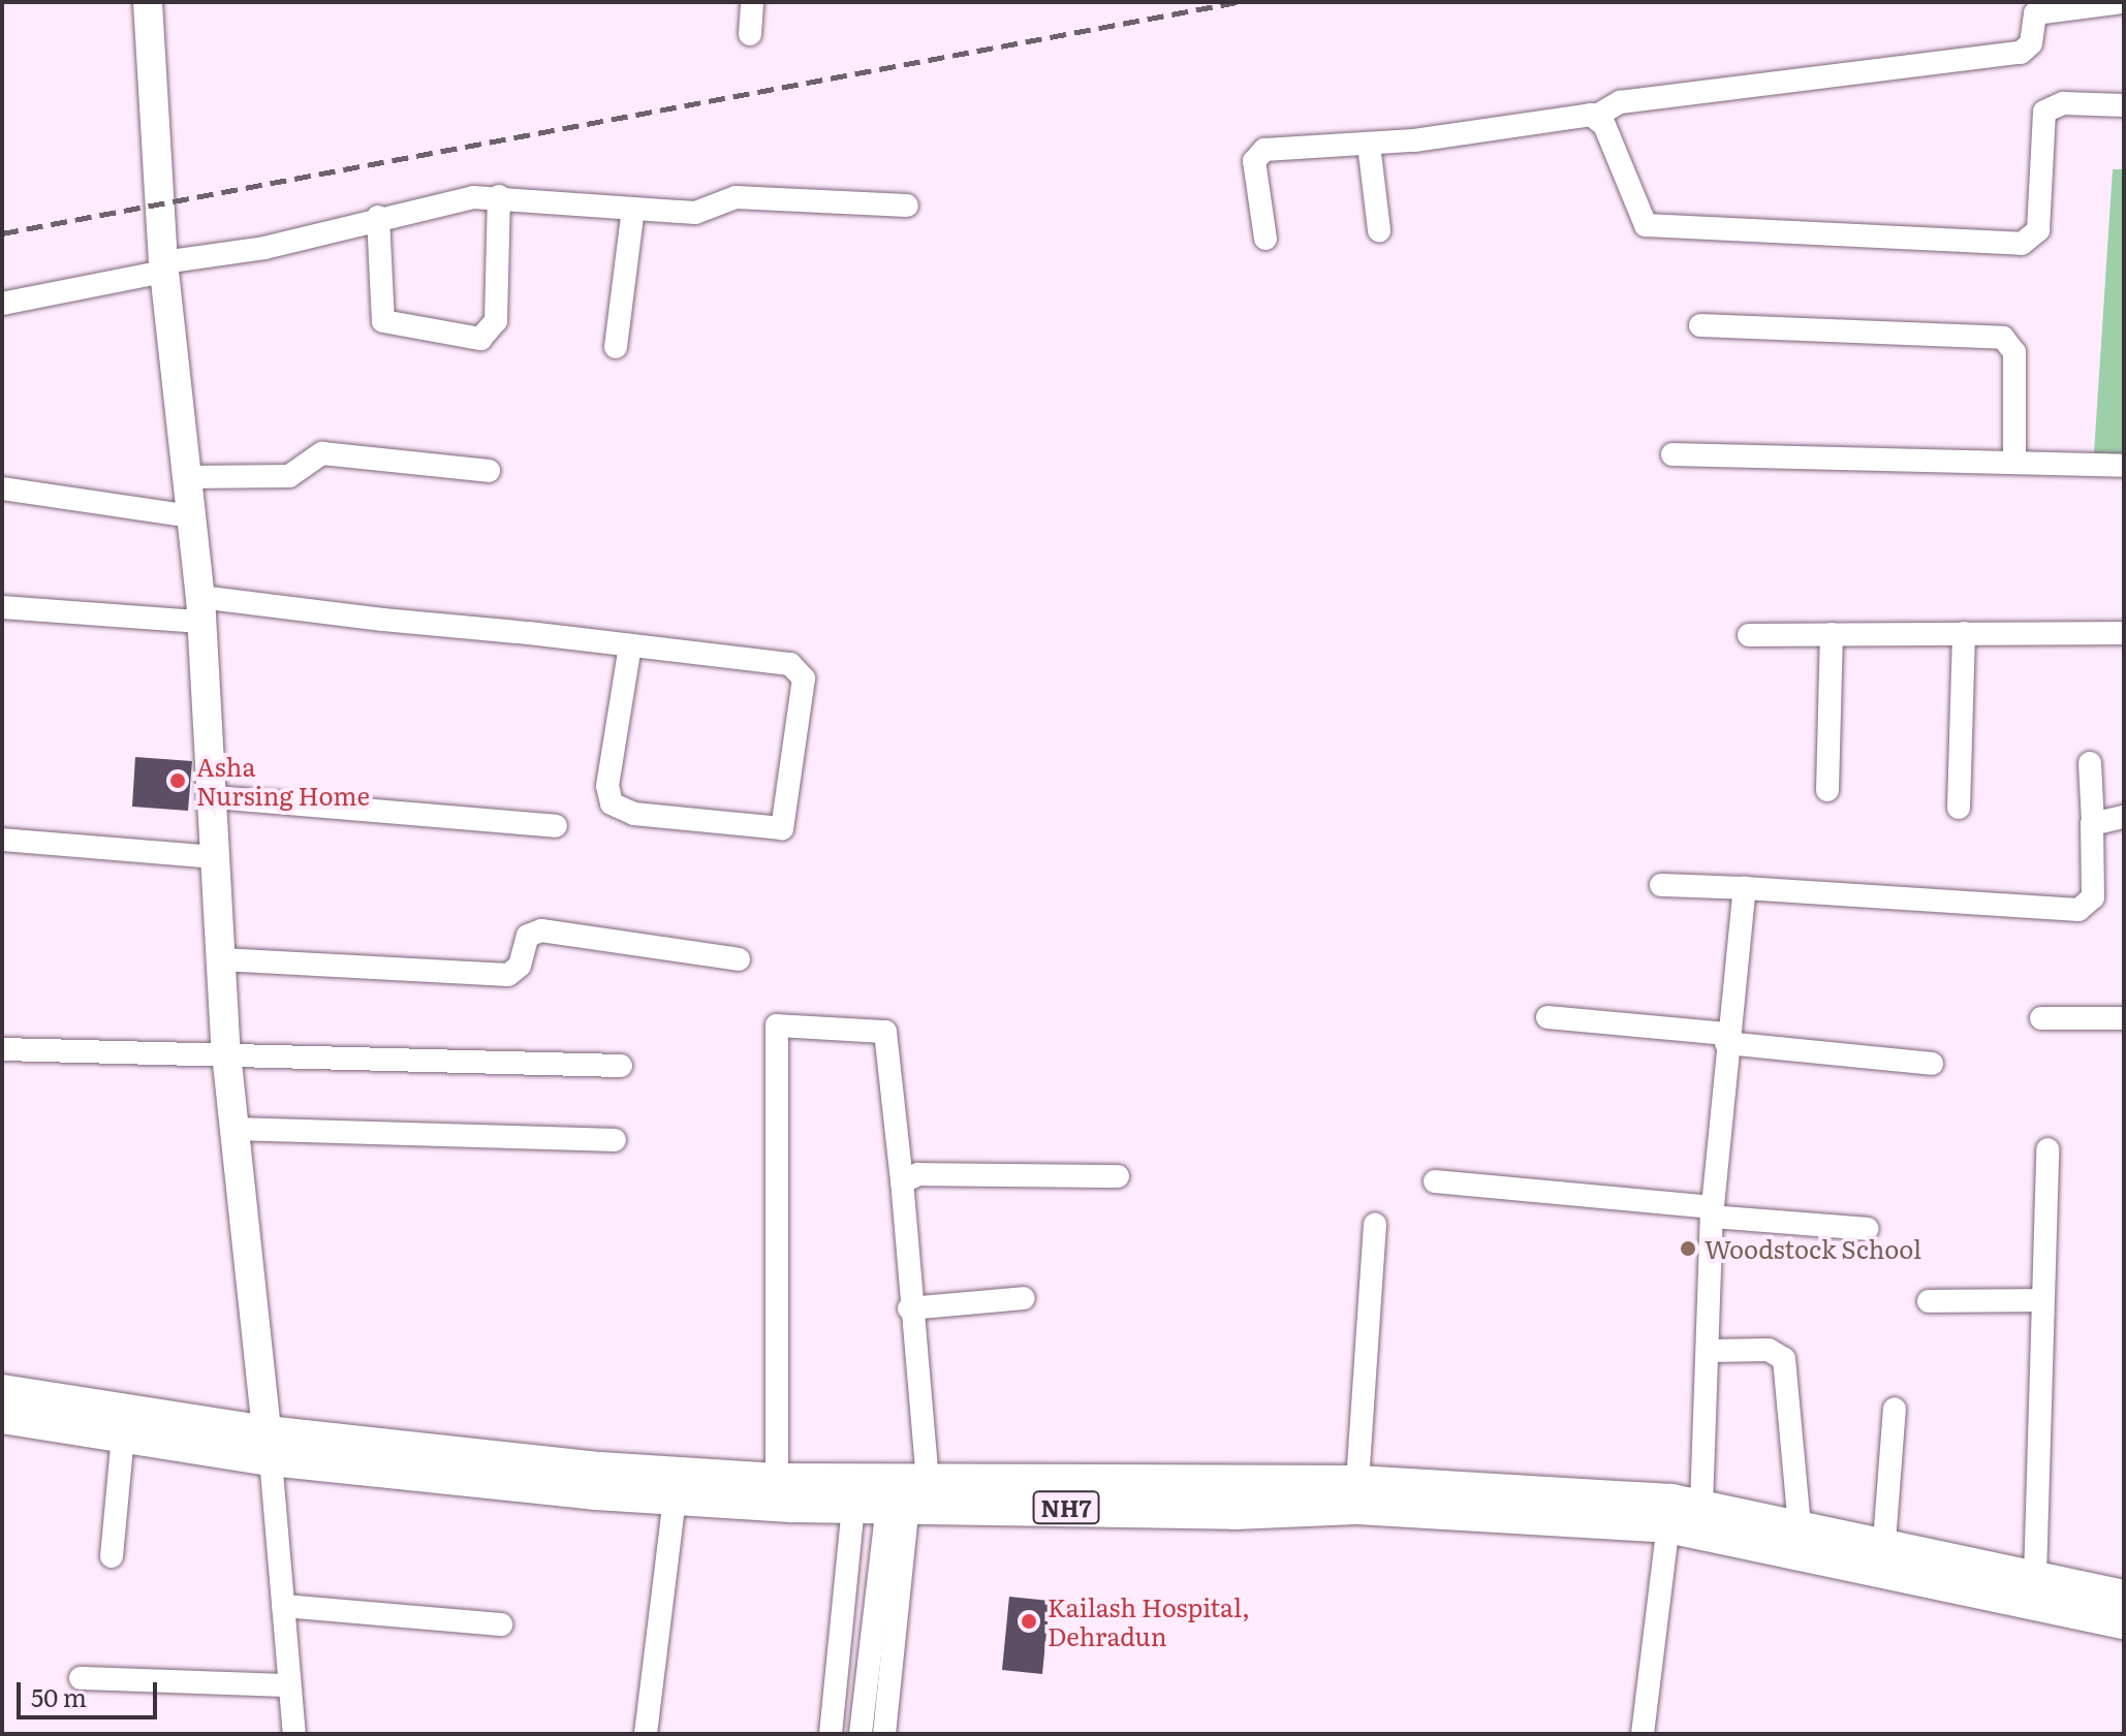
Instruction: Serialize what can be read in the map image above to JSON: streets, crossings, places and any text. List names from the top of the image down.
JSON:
{
  "streets": {
    "highway": ["NH7"]
  },
  "places": ["Asha Nursing Home", "Woodstock School", "Kailash Hospital, Dehradun"],
  "scale_bar": "50 m"
}
